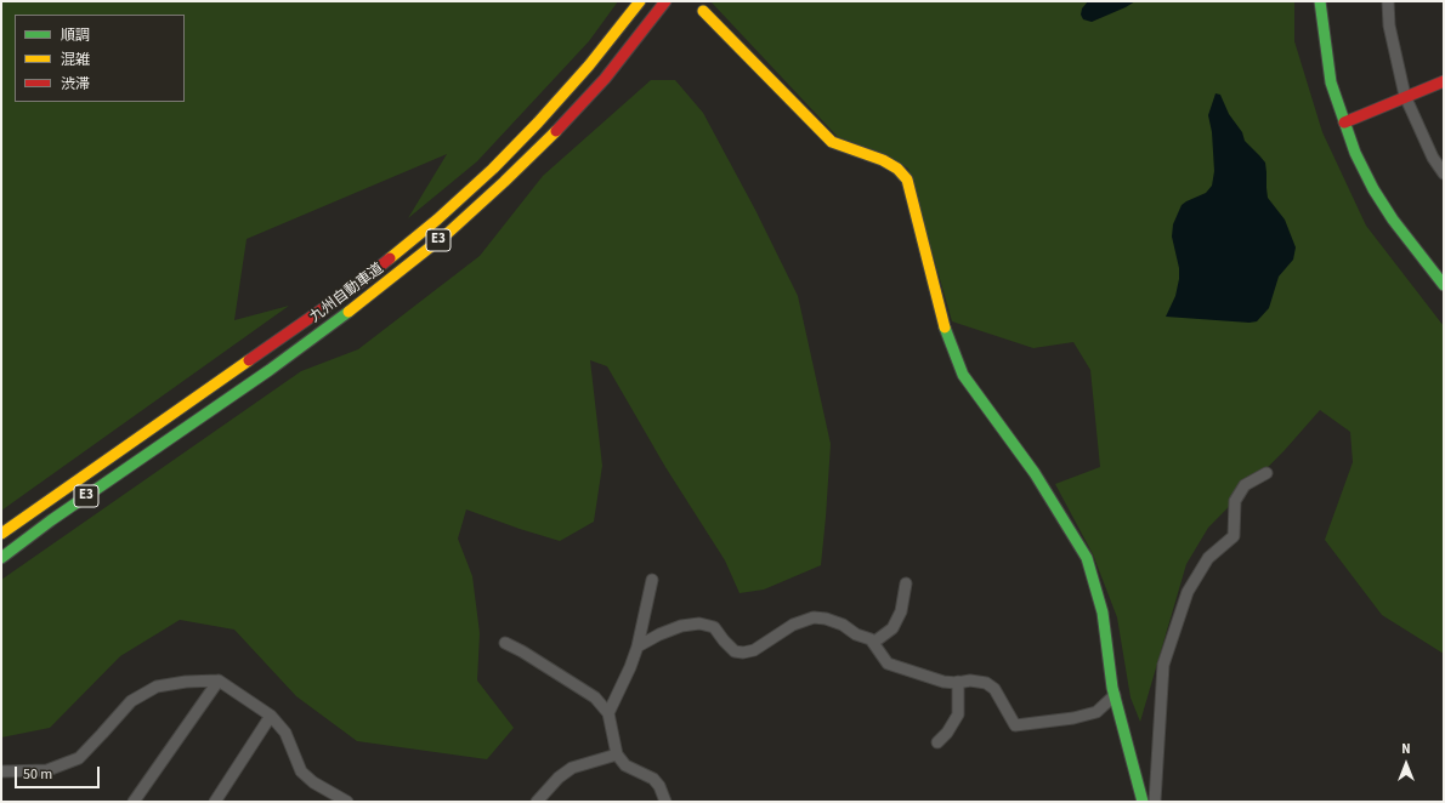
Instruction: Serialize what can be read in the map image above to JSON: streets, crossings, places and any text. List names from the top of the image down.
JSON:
{
  "streets": {
    "main road": ["E3", "九州自動車道"]
  },
  "legend": ["順調", "混雑", "渋滞"],
  "scale_bar": "50 m",
  "north": "top"
}
